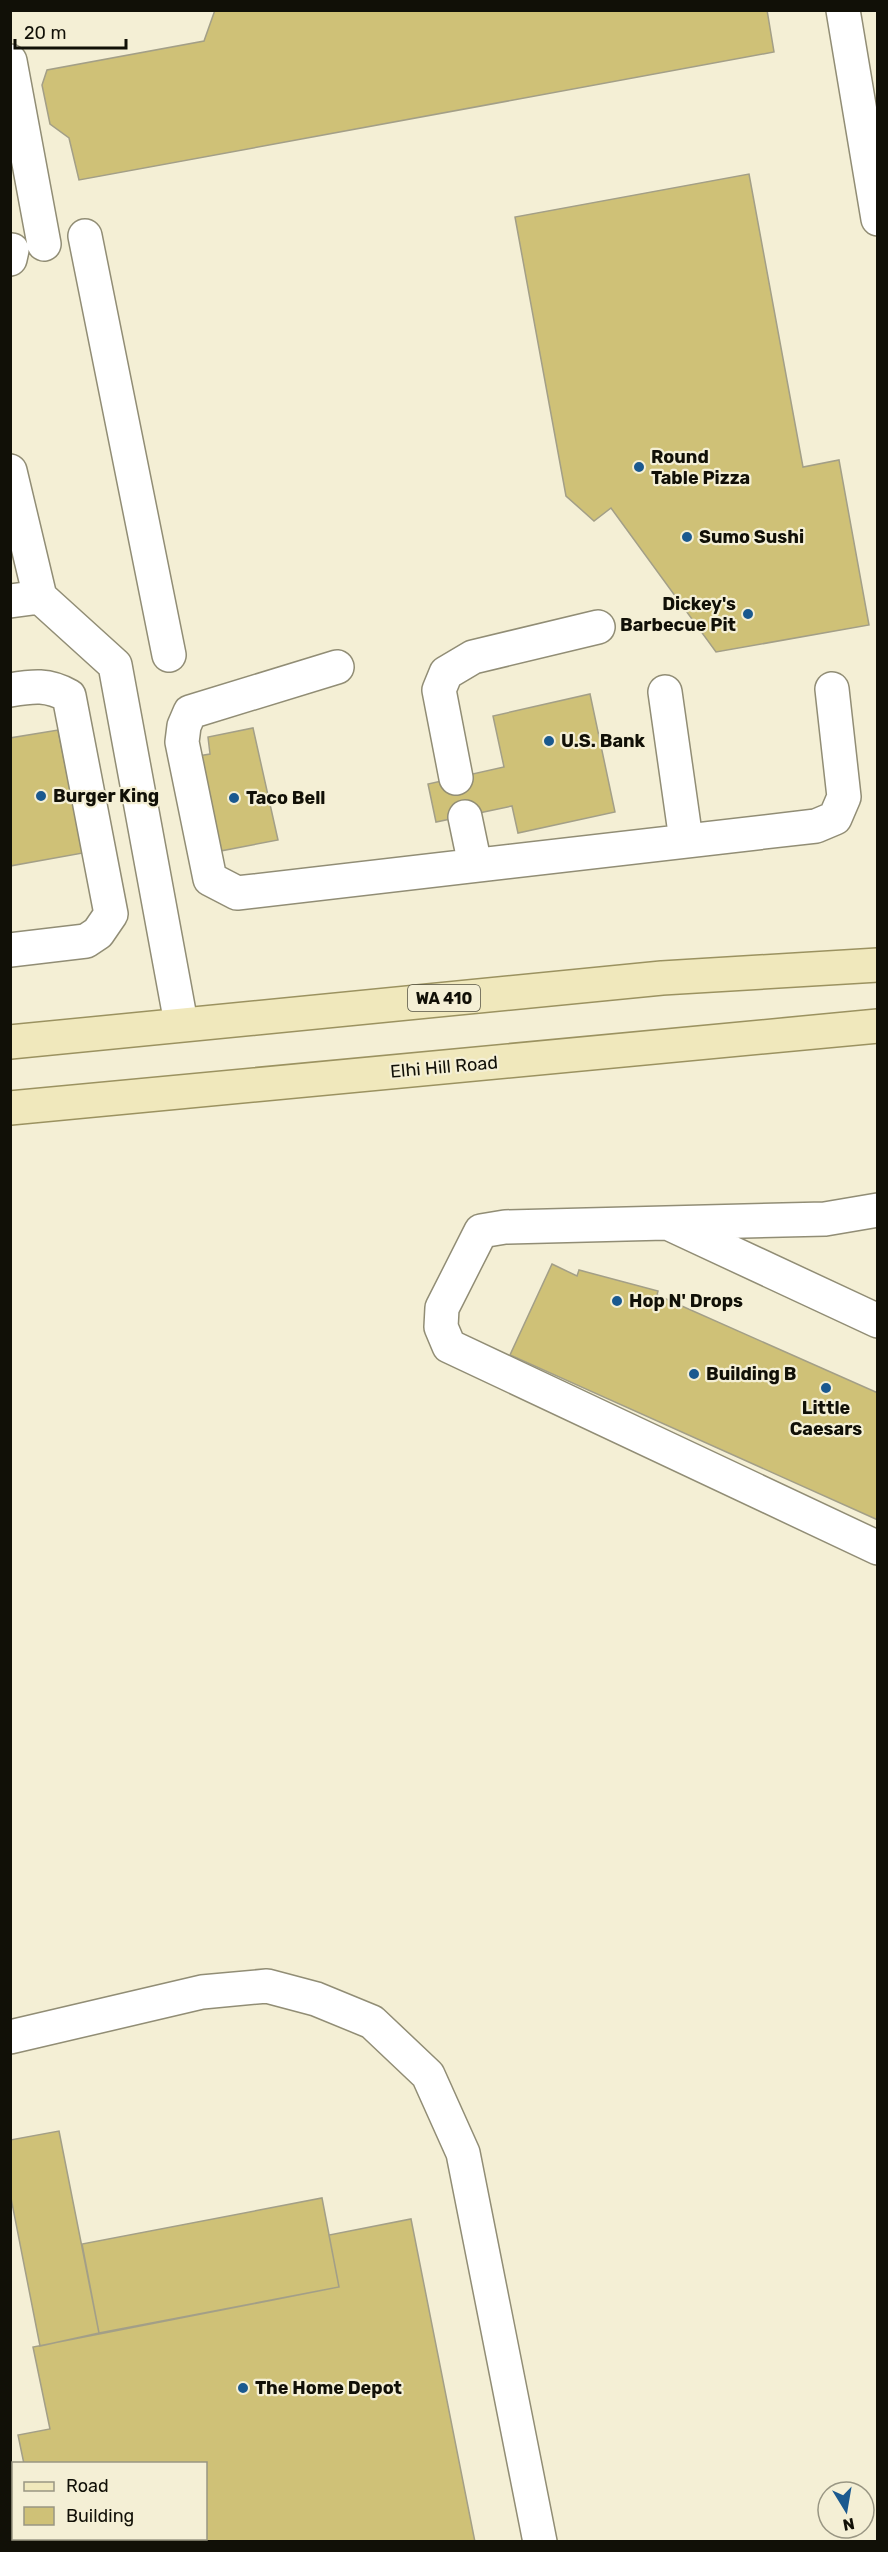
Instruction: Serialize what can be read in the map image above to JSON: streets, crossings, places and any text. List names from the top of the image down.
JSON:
{
  "streets": {
    "main road": ["WA 410", "Elhi Hill Road"]
  },
  "places": [
    "Round Table Pizza",
    "Sumo Sushi",
    "Dickey's Barbecue Pit",
    "U.S. Bank",
    "Burger King",
    "Taco Bell",
    "Hop N' Drops",
    "Building B",
    "Little Caesars",
    "The Home Depot"
  ],
  "legend": ["Road", "Building"],
  "scale_bar": "20 m",
  "north": "bottom"
}
